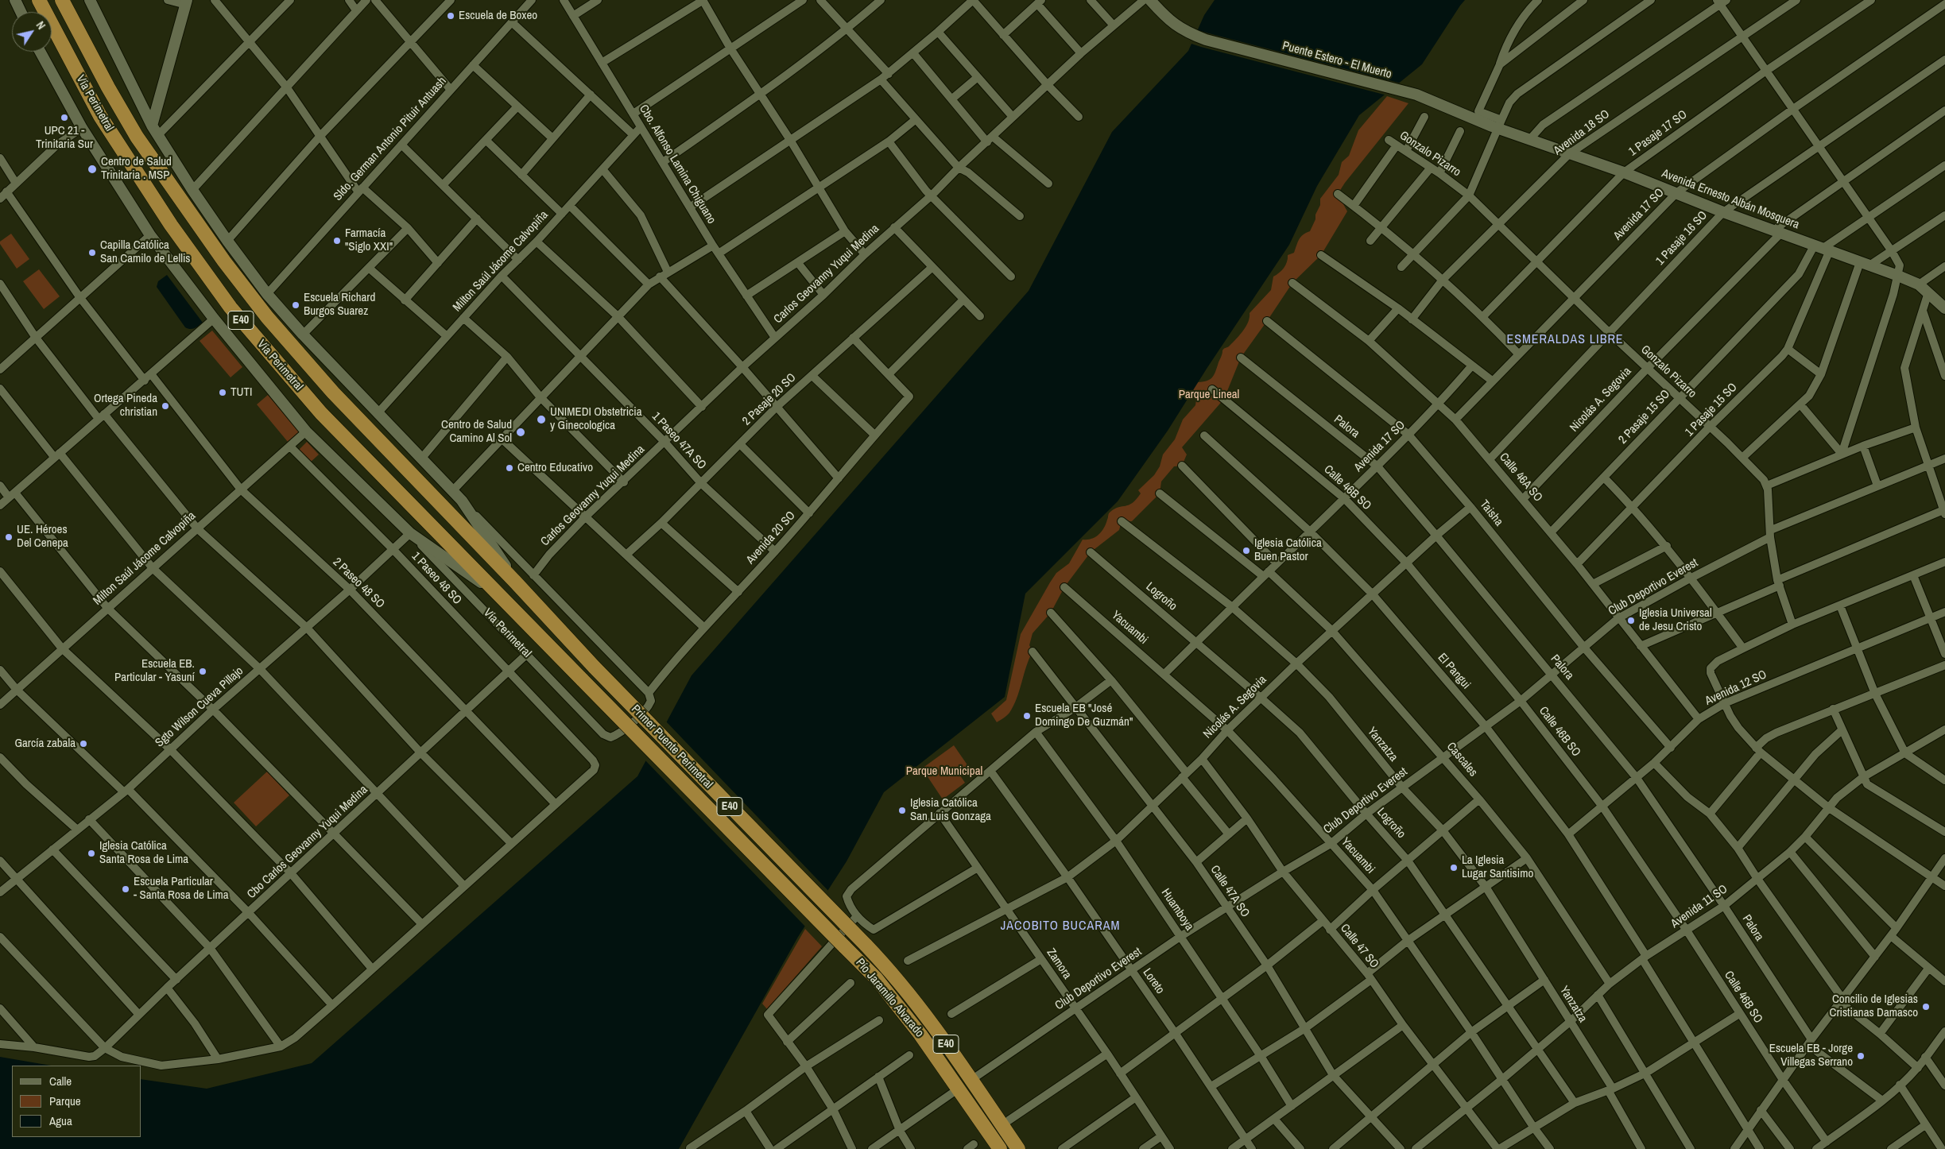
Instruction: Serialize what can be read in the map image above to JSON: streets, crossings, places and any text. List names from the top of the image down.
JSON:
{
  "streets": {
    "highway": [
      "Vía Perimetral",
      "E40",
      "Primer Puente Perimetral",
      "Pío Jaramillo Alvarado"
    ],
    "street": [
      "Puente Estero - El Muerto",
      "Avenida 18 SO",
      "1 Pasaje 17 SO",
      "Sldo. German Antonio Pituir Antuash",
      "Gonzalo Pizarro",
      "Cbo. Alfonso Lamina Chiguano",
      "Avenida Ernesto Albán Mosquera",
      "Avenida 17 SO",
      "1 Pasaje 16 SO",
      "Milton Saúl Jácome Calvopiña",
      "Carlos Geovanny Yuqui Medina",
      "2 Pasaje 20 SO",
      "Nicolás A. Segovia",
      "1 Pasaje 15 SO",
      "2 Pasaje 15 SO",
      "Palora",
      "1 Paseo 47A SO",
      "Calle 46A SO",
      "Calle 46B SO",
      "Taisha",
      "Avenida 20 SO",
      "1 Paseo 48 SO",
      "2 Paseo 48 SO",
      "Club Deportivo Everest",
      "Logroño",
      "Yacuambi",
      "El Pangui",
      "Avenida 12 SO",
      "Sgto Wilson Cueva Pillajo",
      "Yanzatza",
      "Cascales",
      "Cbo Carlos Geovanny Yuqui Medina",
      "Calle 47A SO",
      "Avenida 11 SO",
      "Huamboya",
      "Calle 47 SO",
      "Zamora",
      "Loreto"
    ]
  },
  "crossings": [
    ["Puente Estero - El Muerto", "Avenida Ernesto Albán Mosquera"],
    ["Puente Estero - El Muerto", "Carlos Geovanny Yuqui Medina"],
    ["Vía Perimetral", "Sldo. German Antonio Pituir Antuash"],
    ["Vía Perimetral", "Milton Saúl Jácome Calvopiña"],
    ["Vía Perimetral", "Carlos Geovanny Yuqui Medina"],
    ["Vía Perimetral", "Avenida 20 SO"],
    ["Vía Perimetral", "Sgto Wilson Cueva Pillajo"],
    ["Vía Perimetral", "Primer Puente Perimetral"],
    ["Vía Perimetral", "Cbo Carlos Geovanny Yuqui Medina"],
    ["Avenida 18 SO", "Gonzalo Pizarro"],
    ["Avenida 18 SO", "Avenida Ernesto Albán Mosquera"],
    ["1 Pasaje 17 SO", "Gonzalo Pizarro"],
    ["1 Pasaje 17 SO", "Avenida Ernesto Albán Mosquera"],
    ["Gonzalo Pizarro", "Avenida 17 SO"],
    ["Gonzalo Pizarro", "1 Pasaje 16 SO"],
    ["Gonzalo Pizarro", "Nicolás A. Segovia"],
    ["Gonzalo Pizarro", "1 Pasaje 15 SO"],
    ["Gonzalo Pizarro", "2 Pasaje 15 SO"],
    ["Cbo. Alfonso Lamina Chiguano", "Milton Saúl Jácome Calvopiña"],
    ["Cbo. Alfonso Lamina Chiguano", "Carlos Geovanny Yuqui Medina"],
    ["Avenida Ernesto Albán Mosquera", "Avenida 17 SO"],
    ["Avenida Ernesto Albán Mosquera", "1 Pasaje 16 SO"],
    ["Avenida Ernesto Albán Mosquera", "Nicolás A. Segovia"],
    ["Avenida Ernesto Albán Mosquera", "1 Pasaje 15 SO"],
    ["Avenida Ernesto Albán Mosquera", "2 Pasaje 15 SO"],
    ["Avenida 17 SO", "Palora"],
    ["Avenida 17 SO", "Calle 46A SO"],
    ["Avenida 17 SO", "Calle 46B SO"],
    ["Avenida 17 SO", "Taisha"],
    ["Avenida 17 SO", "Logroño"],
    ["Avenida 17 SO", "Yacuambi"],
    ["Avenida 17 SO", "El Pangui"],
    ["Avenida 17 SO", "Yanzatza"],
    ["Avenida 17 SO", "Cascales"],
    ["1 Pasaje 16 SO", "Calle 46A SO"],
    ["Milton Saúl Jácome Calvopiña", "1 Paseo 47A SO"],
    ["Milton Saúl Jácome Calvopiña", "1 Paseo 48 SO"],
    ["Milton Saúl Jácome Calvopiña", "2 Paseo 48 SO"],
    ["Carlos Geovanny Yuqui Medina", "1 Paseo 47A SO"],
    ["2 Pasaje 20 SO", "1 Paseo 47A SO"],
    ["Nicolás A. Segovia", "Palora"],
    ["Nicolás A. Segovia", "Calle 46A SO"],
    ["Nicolás A. Segovia", "Calle 46B SO"],
    ["Nicolás A. Segovia", "Taisha"],
    ["Nicolás A. Segovia", "Logroño"],
    ["Nicolás A. Segovia", "Yacuambi"],
    ["Nicolás A. Segovia", "El Pangui"],
    ["Nicolás A. Segovia", "Yanzatza"],
    ["Nicolás A. Segovia", "Cascales"],
    ["Nicolás A. Segovia", "Calle 47A SO"],
    ["Nicolás A. Segovia", "Huamboya"],
    ["Nicolás A. Segovia", "Calle 47 SO"],
    ["Nicolás A. Segovia", "Zamora"],
    ["Nicolás A. Segovia", "Loreto"],
    ["1 Pasaje 15 SO", "2 Pasaje 15 SO"],
    ["1 Pasaje 15 SO", "Calle 46A SO"],
    ["2 Pasaje 15 SO", "Calle 46A SO"],
    ["Palora", "Club Deportivo Everest"],
    ["Palora", "Avenida 12 SO"],
    ["Palora", "Avenida 11 SO"],
    ["1 Paseo 47A SO", "Avenida 20 SO"],
    ["Calle 46A SO", "Club Deportivo Everest"],
    ["Calle 46A SO", "Avenida 12 SO"],
    ["Calle 46B SO", "Club Deportivo Everest"],
    ["Calle 46B SO", "Avenida 12 SO"],
    ["Calle 46B SO", "Avenida 11 SO"],
    ["Taisha", "Club Deportivo Everest"],
    ["Taisha", "Avenida 12 SO"],
    ["1 Paseo 48 SO", "2 Paseo 48 SO"],
    ["1 Paseo 48 SO", "Sgto Wilson Cueva Pillajo"],
    ["1 Paseo 48 SO", "Cbo Carlos Geovanny Yuqui Medina"],
    ["2 Paseo 48 SO", "Sgto Wilson Cueva Pillajo"],
    ["2 Paseo 48 SO", "Cbo Carlos Geovanny Yuqui Medina"],
    ["Club Deportivo Everest", "Logroño"],
    ["Club Deportivo Everest", "Yacuambi"],
    ["Club Deportivo Everest", "El Pangui"],
    ["Club Deportivo Everest", "Yanzatza"],
    ["Club Deportivo Everest", "Cascales"],
    ["Club Deportivo Everest", "Calle 47A SO"],
    ["Club Deportivo Everest", "Huamboya"],
    ["Club Deportivo Everest", "Calle 47 SO"],
    ["Club Deportivo Everest", "Zamora"],
    ["Club Deportivo Everest", "Loreto"],
    ["Club Deportivo Everest", "Pío Jaramillo Alvarado"],
    ["Logroño", "Avenida 11 SO"],
    ["Yacuambi", "Avenida 11 SO"],
    ["El Pangui", "Avenida 12 SO"],
    ["El Pangui", "Avenida 11 SO"],
    ["Yanzatza", "Avenida 11 SO"],
    ["Primer Puente Perimetral", "Pío Jaramillo Alvarado"],
    ["Cascales", "Avenida 11 SO"],
    ["Avenida 11 SO", "Calle 47 SO"]
  ],
  "districts": ["ESMERALDAS LIBRE", "JACOBITO BUCARAM"],
  "parks": ["Parque Lineal", "Parque Municipal"],
  "places": [
    "Escuela de Boxeo",
    "UPC 21 - Trinitaria Sur",
    "Centro de Salud Trinitaria . MSP",
    "Farmacía \"Siglo XXI\"",
    "Capilla Católica San Camilo de Lellis",
    "Escuela Richard Burgos Suarez",
    "TUTI",
    "Ortega Pineda christian",
    "UNIMEDI Obstetricia y Ginecologica",
    "Centro de Salud Camino Al Sol",
    "Centro Educativo",
    "UE. Héroes Del Cenepa",
    "Iglesia Católica Buen Pastor",
    "Iglesia Universal de Jesu Cristo",
    "Escuela EB. Particular - Yasuní",
    "Escuela EB \"José Domingo De Guzmán\"",
    "García zabala",
    "Iglesia Católica San Luis Gonzaga",
    "Iglesia Católica Santa Rosa de Lima",
    "La Iglesia Lugar Santisimo",
    "Escuela Particular - Santa Rosa de Lima",
    "Concilio de Iglesias Cristianas Damasco",
    "Escuela EB - Jorge Villegas Serrano"
  ],
  "legend": ["Calle", "Parque", "Agua"],
  "north": "top right"
}
